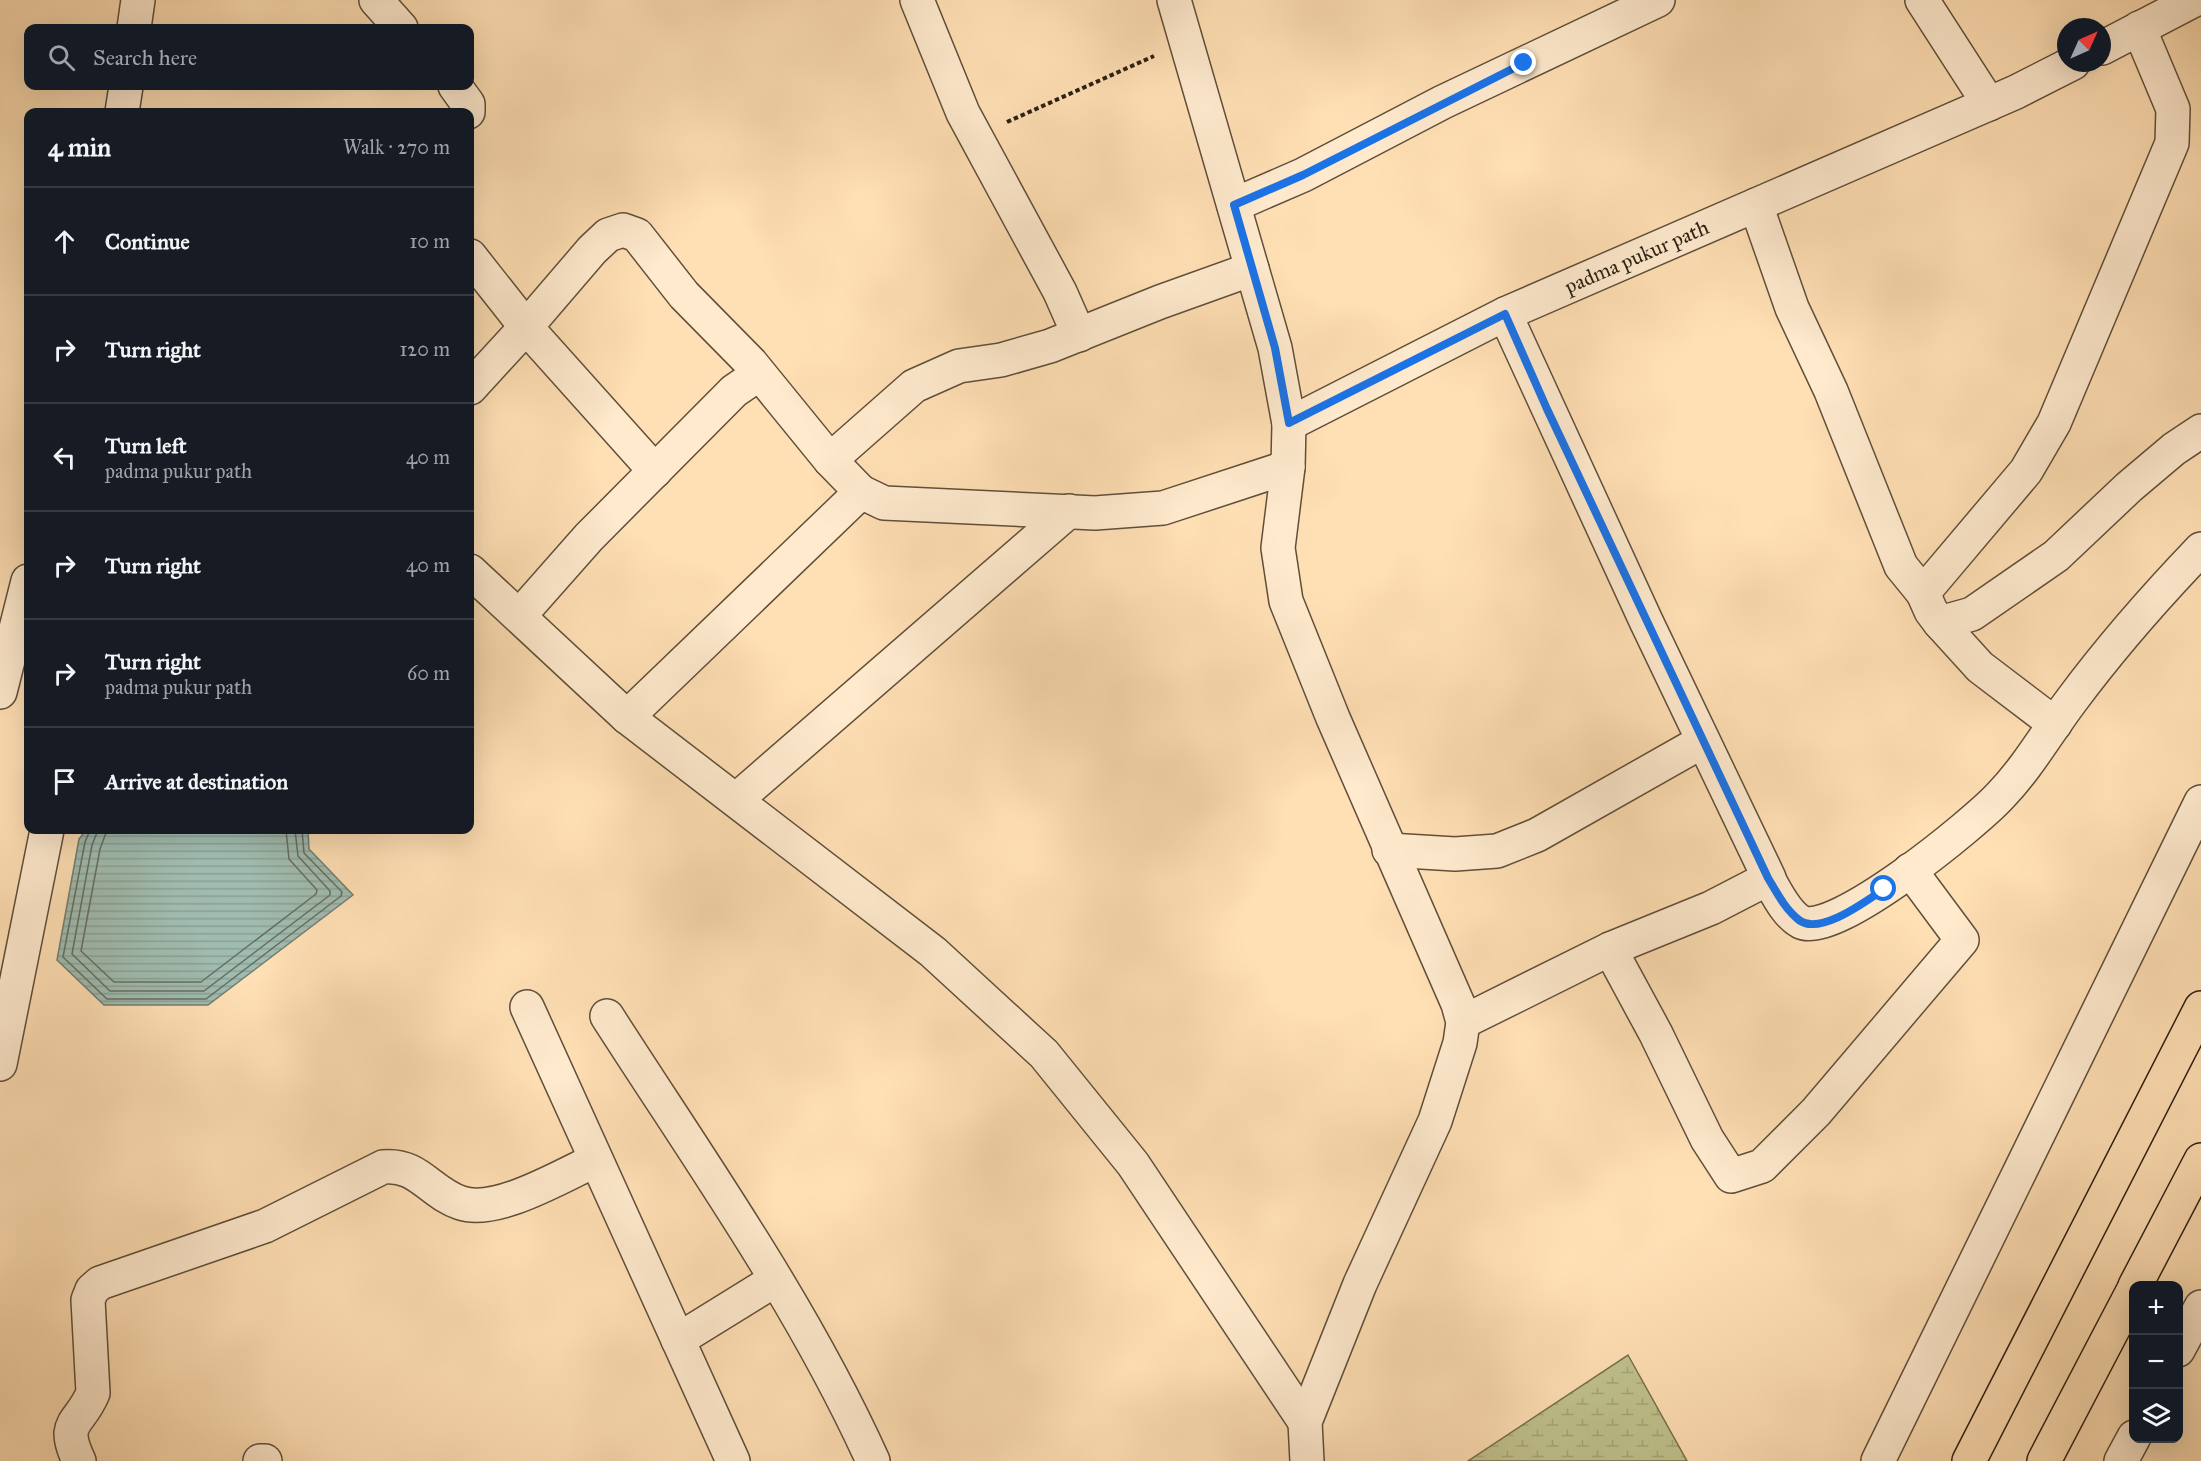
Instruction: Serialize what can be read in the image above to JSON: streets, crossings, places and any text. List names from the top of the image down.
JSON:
{
  "streets": {
    "street": ["padma pukur path"]
  },
  "north": "top right",
  "page": {
    "search": "Search here",
    "heading": ["4 min", "Walk · 270 m"],
    "list": [
      ["Continue", "10 m"],
      ["Turn right", "120 m"],
      ["Turn left", "padma pukur path", "40 m"],
      ["Turn right", "40 m"],
      ["Turn right", "padma pukur path", "60 m"],
      "Arrive at destination"
    ],
    "map_buttons": ["+", "−"]
  }
}
